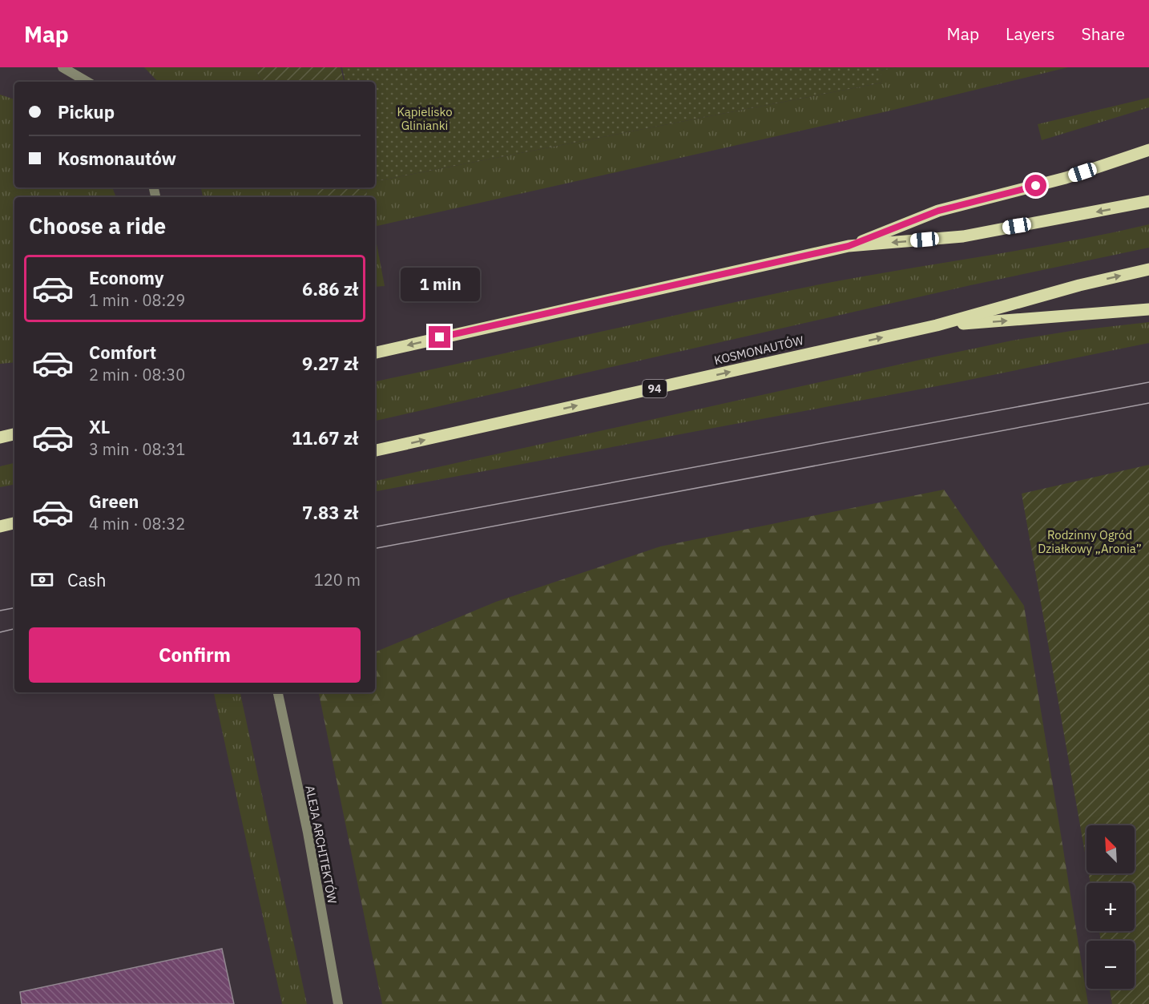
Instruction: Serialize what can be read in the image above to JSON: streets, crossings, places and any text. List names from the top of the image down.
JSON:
{
  "streets": {
    "main road": ["KOSMONAUTÓW", "94"],
    "street": ["ALEJA ARCHITEKTÓW"]
  },
  "parks": ["Kąpielisko Glinianki", "Rodzinny Ogród Działkowy „Aronia”"],
  "north": "top left",
  "page": {
    "header": "Map",
    "nav": ["Map", "Layers", "Share"],
    "banner": ["Pickup", "Kosmonautów"],
    "heading": "Choose a ride",
    "list": [
      {
        "name": "Economy",
        "note": "1 min · 08:29",
        "value": "6.86 zł"
      },
      {
        "name": "Comfort",
        "note": "2 min · 08:30",
        "value": "9.27 zł"
      },
      {
        "name": "XL",
        "note": "3 min · 08:31",
        "value": "11.67 zł"
      },
      {
        "name": "Green",
        "note": "4 min · 08:32",
        "value": "7.83 zł"
      }
    ],
    "bubble": "1 min",
    "pay": ["Cash", "120 m"],
    "buttons": "Confirm",
    "map_buttons": ["+", "−"]
  }
}
